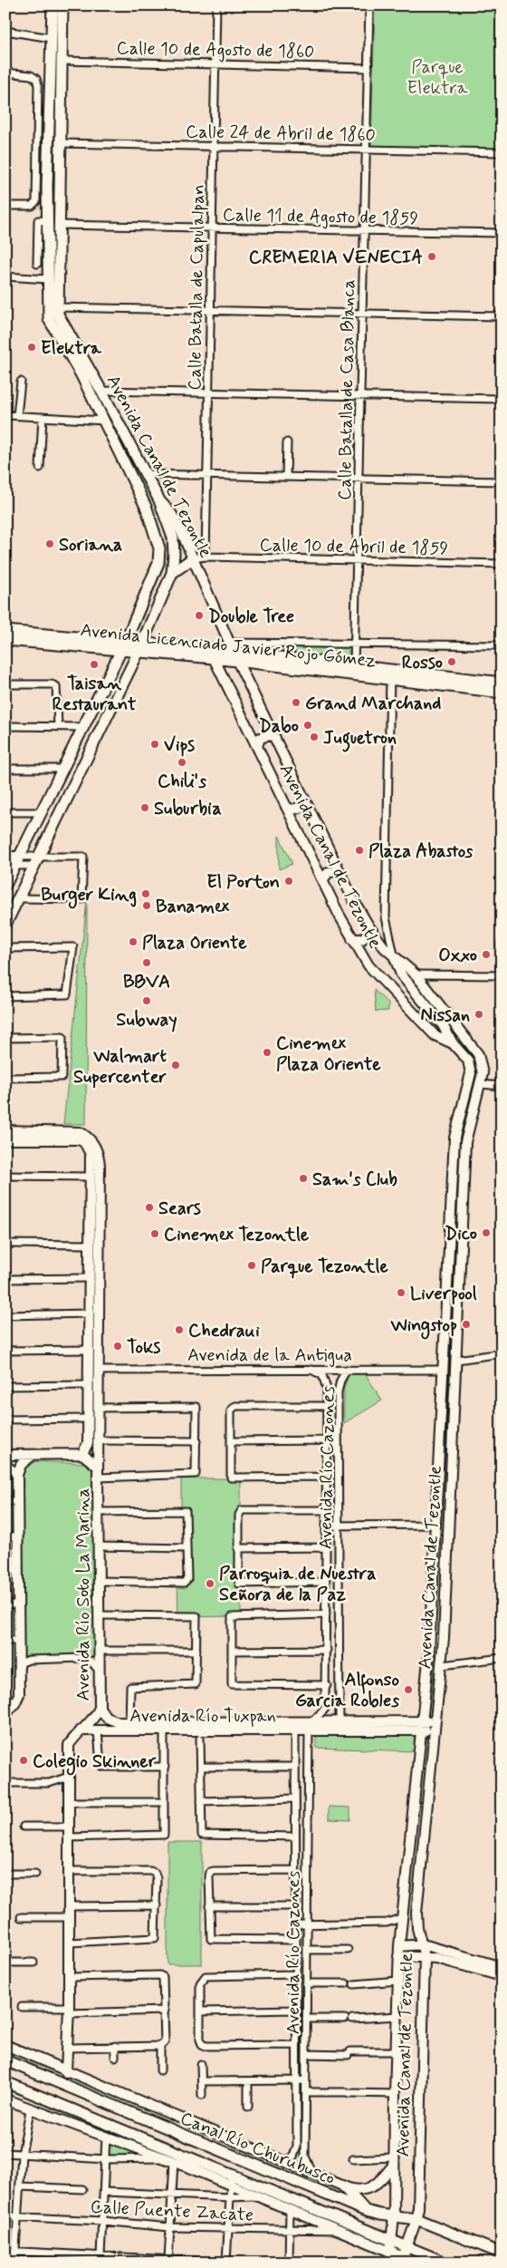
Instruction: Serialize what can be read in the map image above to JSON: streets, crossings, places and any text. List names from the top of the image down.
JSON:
{
  "streets": {
    "main road": [
      "Avenida Canal de Tezontle",
      "Avenida Licenciado Javier Rojo Gómez",
      "Avenida Río Soto La Marina",
      "Avenida Río Tuxpan",
      "Canal Río Churubusco"
    ],
    "street": [
      "Calle 10 de Agosto de 1860",
      "Calle 24 de Abril de 1860",
      "Calle 11 de Agosto de 1859",
      "Calle Batalla de Capulalpan",
      "Calle Batalla de Casa Blanca",
      "Calle 10 de Abril de 1859",
      "Avenida de la Antigua",
      "Avenida Río Cazones",
      "Calle Puente Zacate"
    ]
  },
  "crossings": [
    ["Calle 10 de Agosto de 1860", "Calle Batalla de Capulalpan"],
    ["Calle 10 de Agosto de 1860", "Calle Batalla de Casa Blanca"],
    ["Calle 10 de Agosto de 1860", "Avenida Canal de Tezontle"],
    ["Calle 24 de Abril de 1860", "Calle Batalla de Capulalpan"],
    ["Calle 24 de Abril de 1860", "Calle Batalla de Casa Blanca"],
    ["Calle 24 de Abril de 1860", "Avenida Canal de Tezontle"],
    ["Calle 11 de Agosto de 1859", "Calle Batalla de Capulalpan"],
    ["Calle 11 de Agosto de 1859", "Calle Batalla de Casa Blanca"],
    ["Calle 11 de Agosto de 1859", "Avenida Canal de Tezontle"],
    ["Calle Batalla de Capulalpan", "Calle 10 de Abril de 1859"],
    ["Calle Batalla de Casa Blanca", "Calle 10 de Abril de 1859"],
    ["Calle Batalla de Casa Blanca", "Avenida Licenciado Javier Rojo Gómez"],
    ["Avenida Canal de Tezontle", "Avenida Licenciado Javier Rojo Gómez"],
    ["Avenida Canal de Tezontle", "Avenida de la Antigua"],
    ["Avenida Canal de Tezontle", "Avenida Río Cazones"],
    ["Avenida Canal de Tezontle", "Avenida Río Tuxpan"],
    ["Avenida Canal de Tezontle", "Canal Río Churubusco"],
    ["Avenida de la Antigua", "Avenida Río Cazones"],
    ["Avenida de la Antigua", "Avenida Río Soto La Marina"],
    ["Avenida Río Cazones", "Avenida Río Tuxpan"],
    ["Avenida Río Cazones", "Canal Río Churubusco"],
    ["Avenida Río Soto La Marina", "Avenida Río Tuxpan"],
    ["Avenida Río Soto La Marina", "Canal Río Churubusco"],
    ["Canal Río Churubusco", "Calle Puente Zacate"]
  ],
  "parks": ["Parque Elektra"],
  "places": [
    "CREMERIA VENECIA",
    "Elektra",
    "Soriana",
    "Double Tree",
    "Rosso",
    "Taisan Restaurant",
    "Grand Marchand",
    "Dabo",
    "Juguetron",
    "Vips",
    "Chili's",
    "Suburbia",
    "Plaza Abastos",
    "El Porton",
    "Burger King",
    "Banamex",
    "Plaza Oriente",
    "Oxxo",
    "BBVA",
    "Subway",
    "Nissan",
    "Cinemex Plaza Oriente",
    "Walmart Supercenter",
    "Sam's Club",
    "Sears",
    "Dico",
    "Cinemex Tezontle",
    "Parque Tezontle",
    "Liverpool",
    "Wingstop",
    "Chedraui",
    "Toks",
    "Parroquia de Nuestra Señora de la Paz",
    "Alfonso Garcia Robles",
    "Colegio Skinner"
  ]
}
